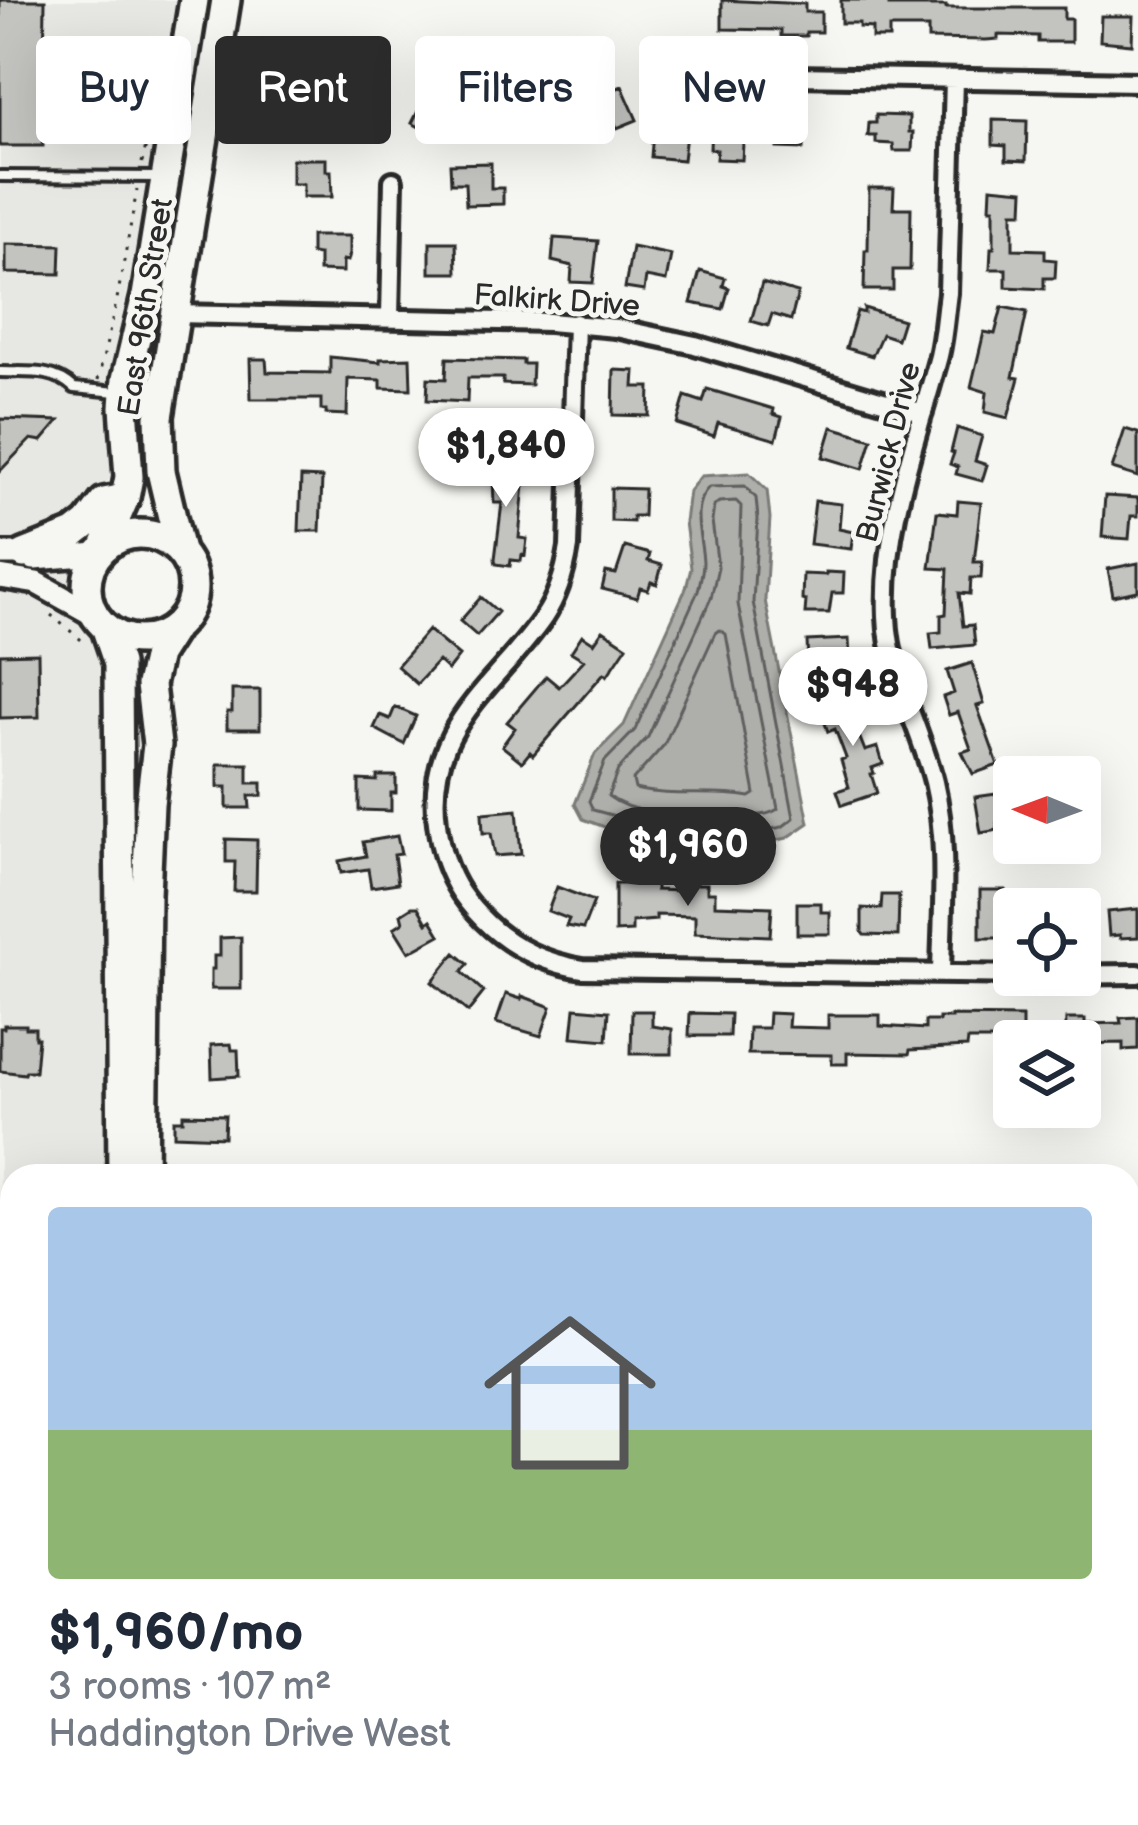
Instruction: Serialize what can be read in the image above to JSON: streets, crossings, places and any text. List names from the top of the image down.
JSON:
{
  "streets": {
    "main road": ["East 96th Street"],
    "street": ["Falkirk Drive", "Burwick Drive"]
  },
  "crossings": [
    ["Falkirk Drive", "East 96th Street"],
    ["Falkirk Drive", "Burwick Drive"]
  ],
  "north": "left",
  "page": {
    "chip": [
      "Buy",
      "Rent",
      "Filters",
      "New"
    ],
    "price": ["$1,840", "$948", "$1,960"],
    "list": [
      {
        "name": "$1,960/mo",
        "note": "3 rooms · 107 m² · Haddington Drive West"
      }
    ]
  }
}
